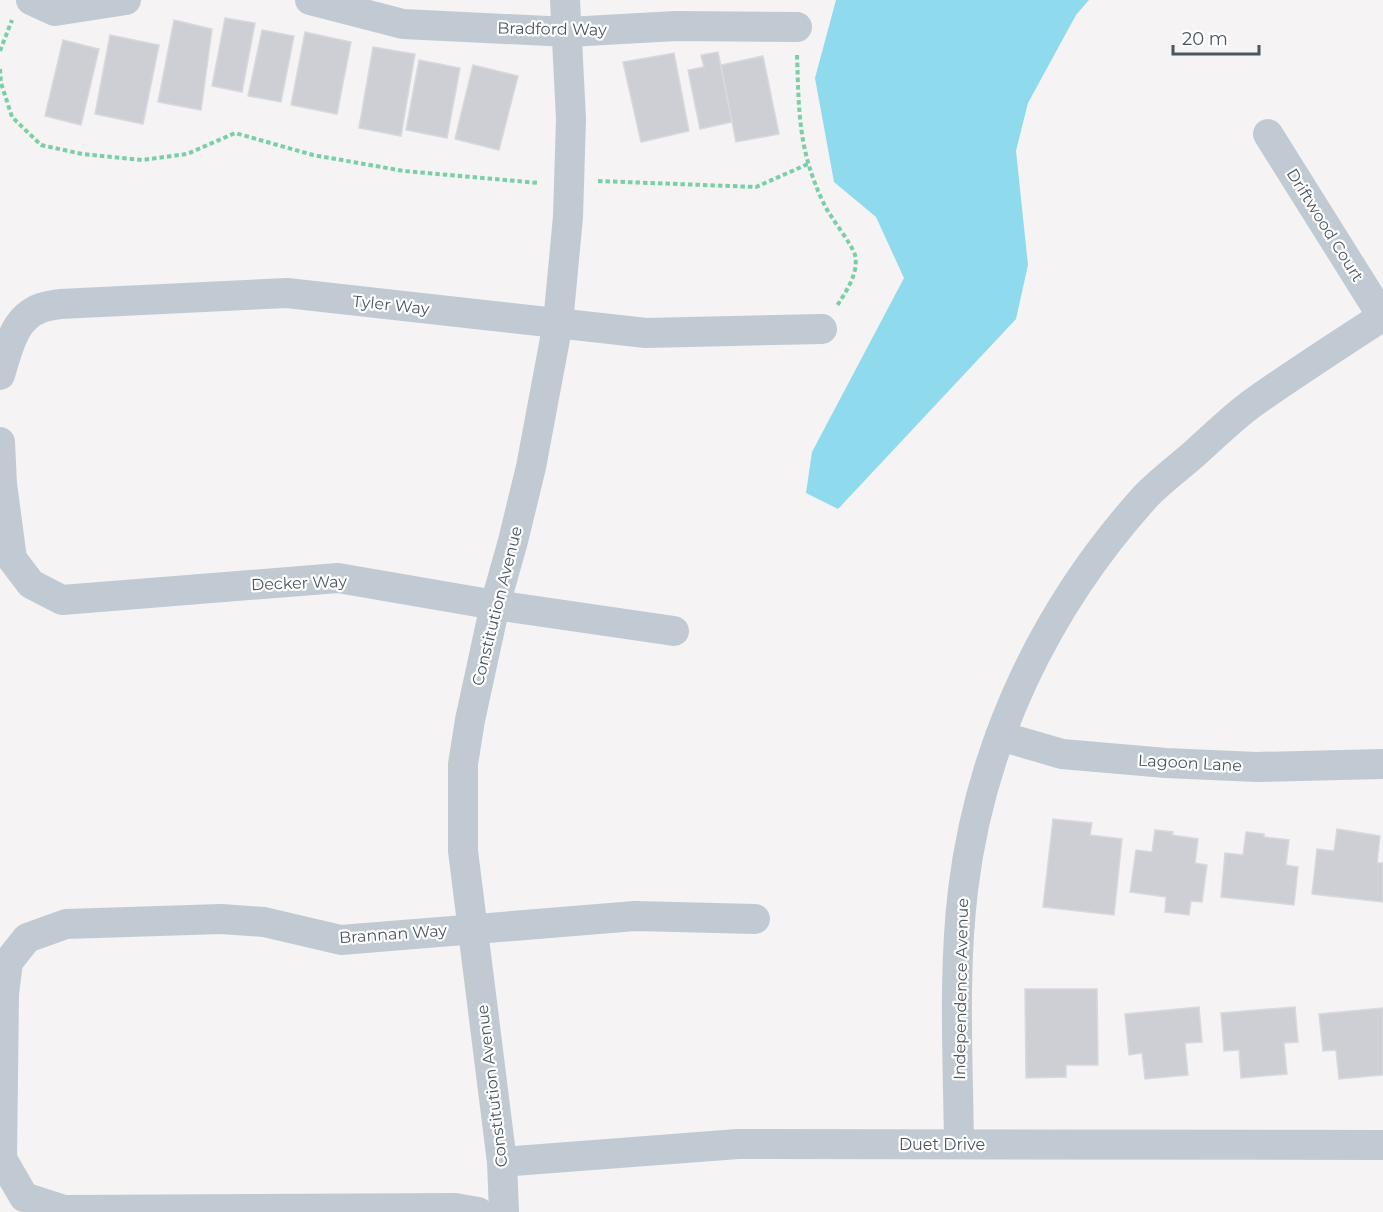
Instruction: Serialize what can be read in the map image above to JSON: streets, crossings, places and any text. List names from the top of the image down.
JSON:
{
  "streets": {
    "street": [
      "Bradford Way",
      "Driftwood Court",
      "Tyler Way",
      "Decker Way",
      "Constitution Avenue",
      "Lagoon Lane",
      "Brannan Way",
      "Independence Avenue",
      "Duet Drive"
    ]
  },
  "crossings": [
    ["Bradford Way", "Constitution Avenue"],
    ["Driftwood Court", "Independence Avenue"],
    ["Tyler Way", "Constitution Avenue"],
    ["Decker Way", "Constitution Avenue"],
    ["Constitution Avenue", "Brannan Way"],
    ["Constitution Avenue", "Duet Drive"],
    ["Lagoon Lane", "Independence Avenue"],
    ["Independence Avenue", "Duet Drive"]
  ],
  "scale_bar": "20 m"
}
